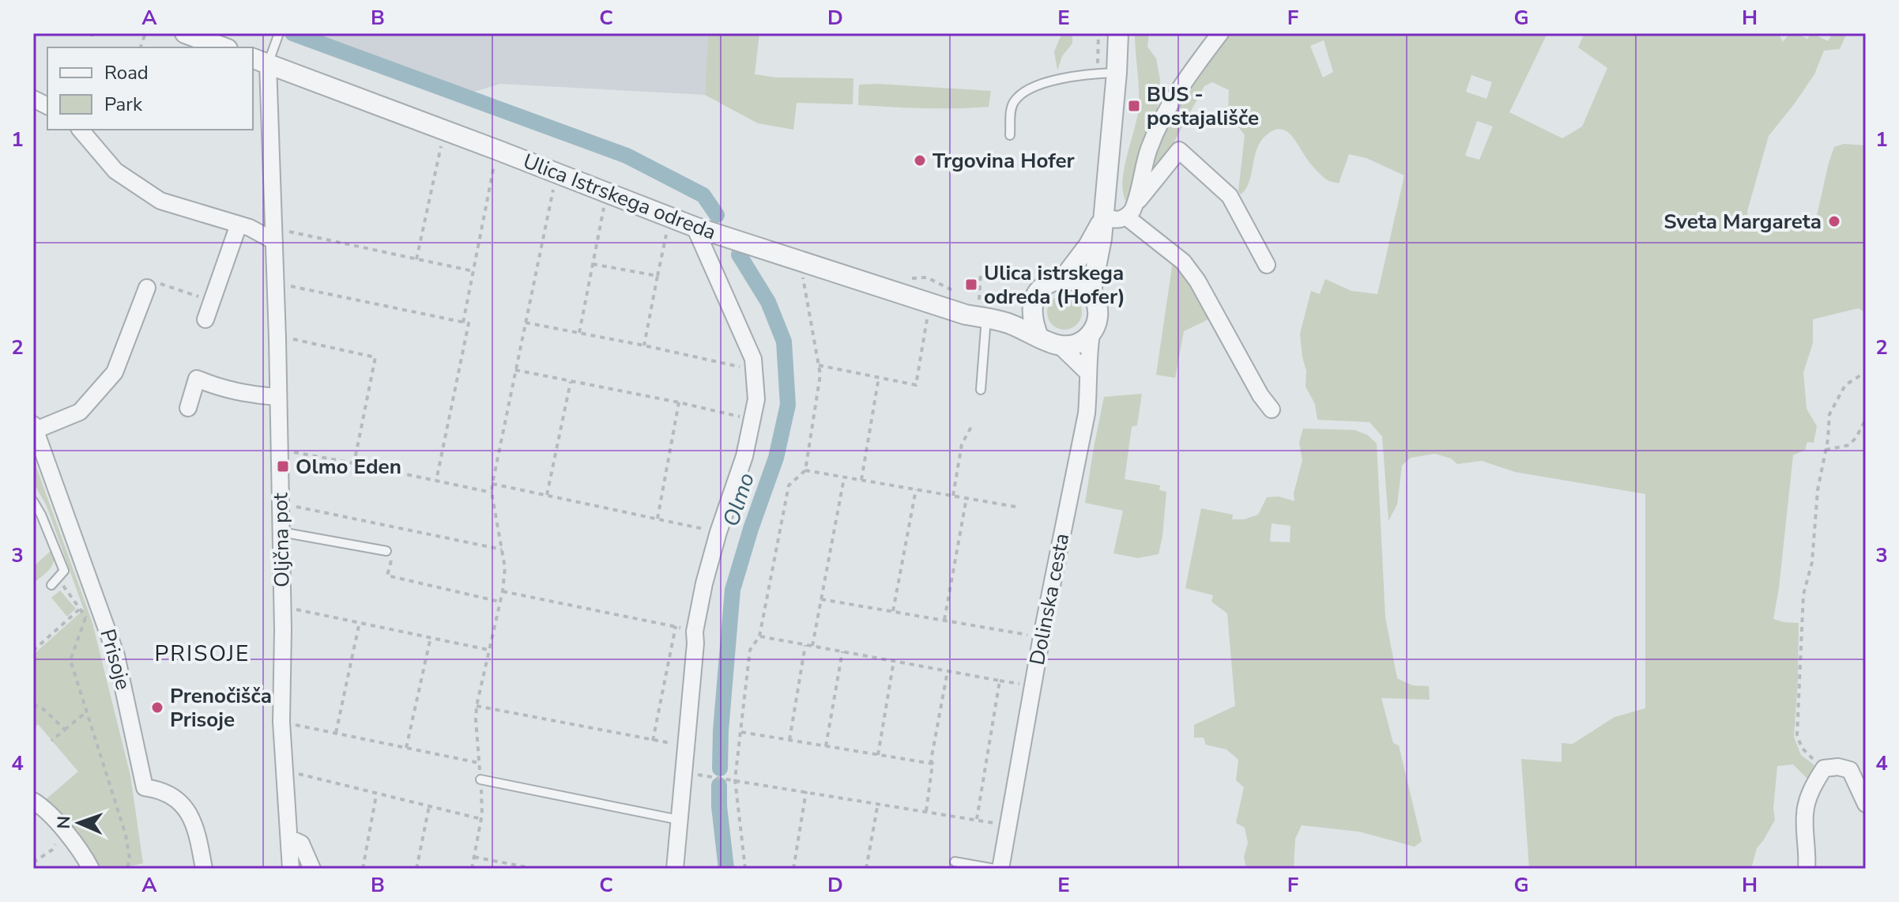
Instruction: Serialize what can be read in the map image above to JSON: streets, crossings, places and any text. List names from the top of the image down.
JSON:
{
  "streets": {
    "street": [
      "Ulica Istrskega odreda",
      "Oljčna pot",
      "Dolinska cesta",
      "Prisoje"
    ]
  },
  "crossings": [
    ["Ulica Istrskega odreda", "Oljčna pot"]
  ],
  "districts": ["PRISOJE"],
  "water": ["Olmo"],
  "places": {
    "transit": ["BUS - postajališče", "Ulica istrskega odreda (Hofer)", "Olmo Eden"],
    "other": ["Trgovina Hofer", "Sveta Margareta", "Prenočišča Prisoje"]
  },
  "legend": ["Road", "Park"],
  "north": "left",
  "grid": {
    "columns": [
      "A",
      "B",
      "C",
      "D",
      "E",
      "F",
      "G",
      "H"
    ],
    "rows": [
      "1",
      "2",
      "3",
      "4"
    ]
  }
}
